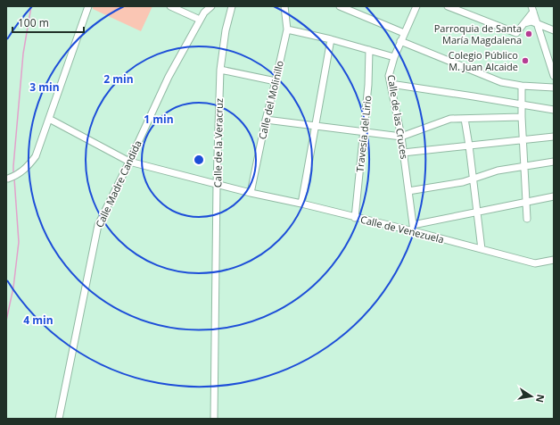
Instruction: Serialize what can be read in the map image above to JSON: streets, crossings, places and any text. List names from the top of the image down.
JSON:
{
  "streets": {
    "street": [
      "Calle del Molinillo",
      "Calle de las Cruces",
      "Travesía del Lirio",
      "Calle de la Veracruz",
      "Calle Madre Candida",
      "Calle de Venezuela"
    ]
  },
  "crossings": [
    ["Calle del Molinillo", "Calle de Venezuela"],
    ["Calle de las Cruces", "Calle de Venezuela"],
    ["Travesía del Lirio", "Calle de Venezuela"],
    ["Calle de la Veracruz", "Calle de Venezuela"],
    ["Calle Madre Candida", "Calle de Venezuela"]
  ],
  "places": ["Parroquia de Santa María Magdalena", "Colegio Público M. Juan Alcaide"],
  "scale_bar": "100 m",
  "north": "right",
  "rings": [
    "2 min",
    "3 min",
    "1 min",
    "4 min"
  ]
}
